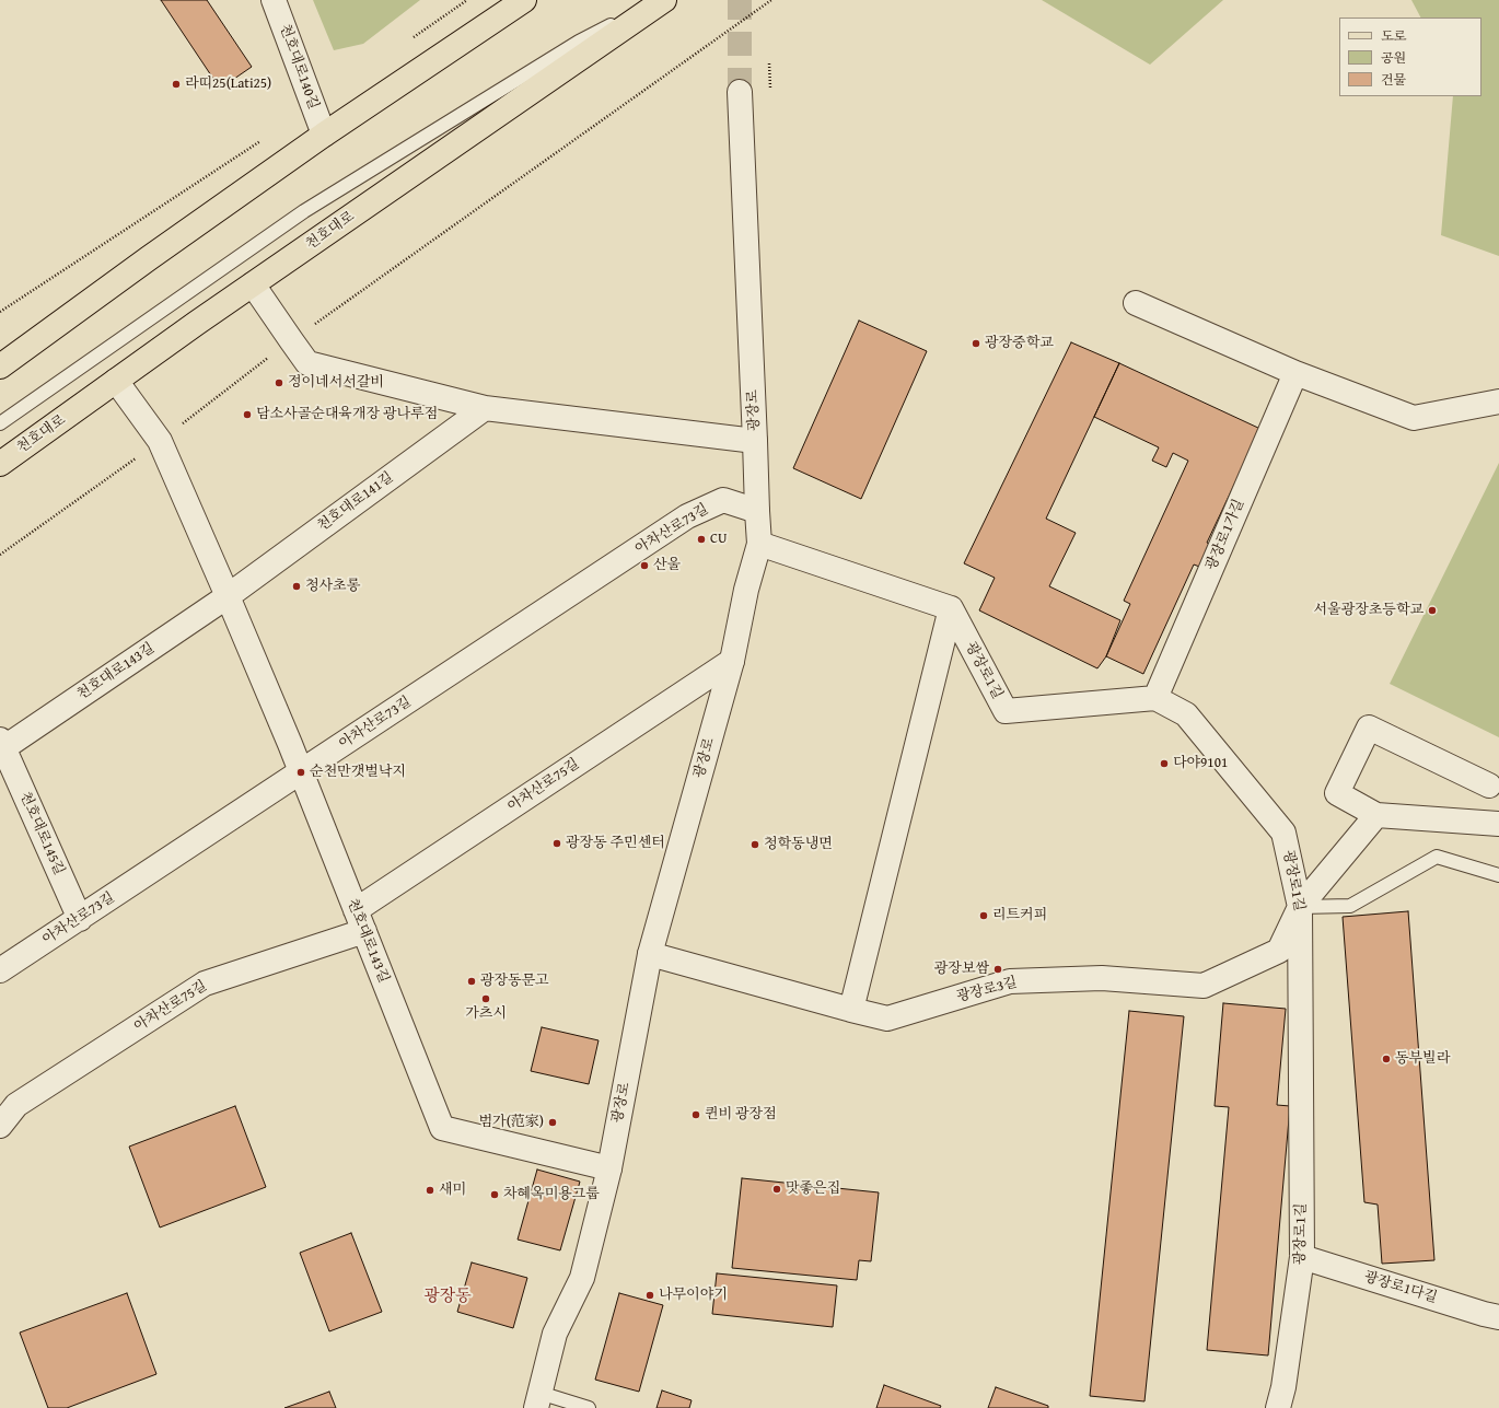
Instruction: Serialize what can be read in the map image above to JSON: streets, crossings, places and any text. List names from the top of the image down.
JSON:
{
  "streets": {
    "main road": ["천호대로"],
    "street": [
      "천호대로140길",
      "광장로",
      "천호대로141길",
      "아차산로73길",
      "광장로1가길",
      "광장로1길",
      "천호대로143길",
      "아차산로75길",
      "천호대로145길",
      "광장로3길",
      "광장로1다길"
    ]
  },
  "crossings": [
    ["천호대로", "천호대로143길"],
    ["광장로", "아차산로73길"],
    ["광장로", "천호대로143길"],
    ["광장로", "아차산로75길"],
    ["광장로", "광장로3길"],
    ["천호대로141길", "천호대로143길"],
    ["아차산로73길", "천호대로143길"],
    ["아차산로73길", "천호대로145길"],
    ["광장로1가길", "광장로1길"],
    ["광장로1길", "광장로3길"],
    ["광장로1길", "광장로1다길"],
    ["천호대로143길", "아차산로75길"],
    ["천호대로143길", "천호대로145길"]
  ],
  "districts": ["광장동"],
  "places": [
    "라띠25(Lati25)",
    "광장중학교",
    "정이네서서갈비",
    "담소사골순대육개장 광나루점",
    "CU",
    "산울",
    "청사초롱",
    "서울광장초등학교",
    "다야9101",
    "순천만갯벌낙지",
    "광장동 주민센터",
    "청학동냉면",
    "리트커피",
    "광장보쌈",
    "광장동문고",
    "가츠시",
    "동부빌라",
    "퀸비 광장점",
    "범가(范家)",
    "맛좋은집",
    "새미",
    "차혜옥미용그룹",
    "나무이야기"
  ],
  "legend": ["도로", "공원", "건물"]
}
